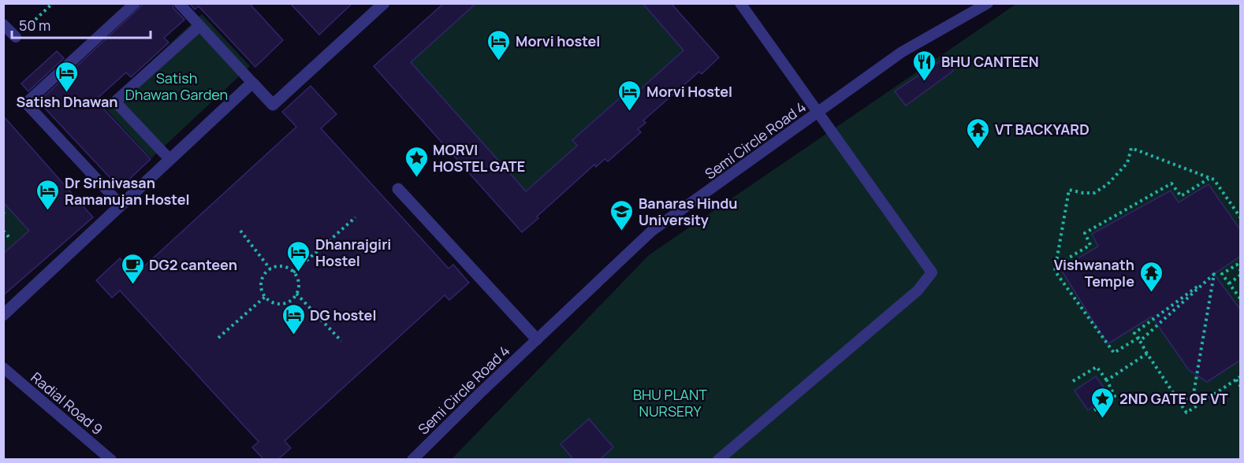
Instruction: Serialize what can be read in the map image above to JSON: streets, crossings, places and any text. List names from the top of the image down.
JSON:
{
  "streets": {
    "lane": ["Semi Circle Road 4", "Radial Road 9"]
  },
  "parks": ["Satish Dhawan Garden", "BHU PLANT NURSERY"],
  "places": {
    "hotel": [
      "Morvi hostel",
      "Satish Dhawan",
      "Morvi Hostel",
      "Dr Srinivasan Ramanujan Hostel",
      "Dhanrajgiri Hostel",
      "DG hostel"
    ],
    "restaurant": ["BHU CANTEEN"],
    "temple": ["VT BACKYARD", "Vishwanath Temple"],
    "place": ["MORVI HOSTEL GATE", "2ND GATE OF VT"],
    "school or university": ["Banaras Hindu University"],
    "cafe": ["DG2 canteen"]
  },
  "scale_bar": "50 m"
}
